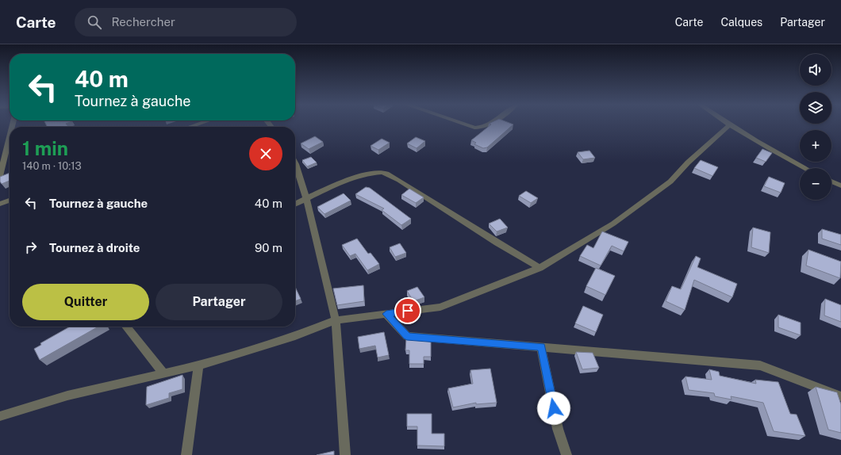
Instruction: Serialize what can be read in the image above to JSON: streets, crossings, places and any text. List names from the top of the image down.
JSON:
{
  "page": {
    "header": "Carte",
    "search": "Rechercher",
    "nav": ["Carte", "Calques", "Partager"],
    "map_buttons": ["+", "−"],
    "turn": ["40 m", "Tournez à gauche"],
    "heading": ["1 min", "140 m · 10:13"],
    "list": [
      {
        "name": "Tournez à gauche",
        "value": "40 m"
      },
      {
        "name": "Tournez à droite",
        "value": "90 m"
      }
    ],
    "buttons": ["Quitter", "Partager"]
  }
}
